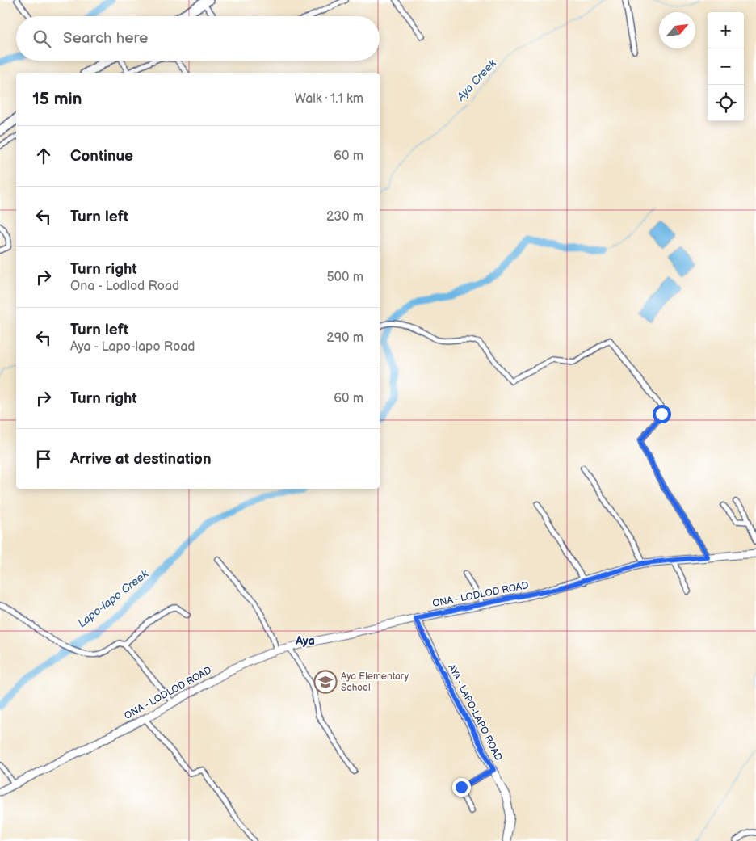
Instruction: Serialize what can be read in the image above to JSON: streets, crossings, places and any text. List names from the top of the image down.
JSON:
{
  "streets": {
    "main road": ["ONA - LODLOD ROAD", "AYA - LAPO-LAPO ROAD"]
  },
  "crossings": [
    ["ONA - LODLOD ROAD", "AYA - LAPO-LAPO ROAD"]
  ],
  "districts": ["Aya"],
  "water": ["Aya Creek", "Lapo-lapo Creek"],
  "places": {
    "school or university": ["Aya Elementary School"]
  },
  "north": "top right",
  "page": {
    "map_buttons": ["+", "−"],
    "search": "Search here",
    "heading": ["15 min", "Walk · 1.1 km"],
    "list": [
      ["Continue", "60 m"],
      ["Turn left", "230 m"],
      ["Turn right", "Ona - Lodlod Road", "500 m"],
      ["Turn left", "Aya - Lapo-lapo Road", "290 m"],
      ["Turn right", "60 m"],
      "Arrive at destination"
    ]
  }
}
